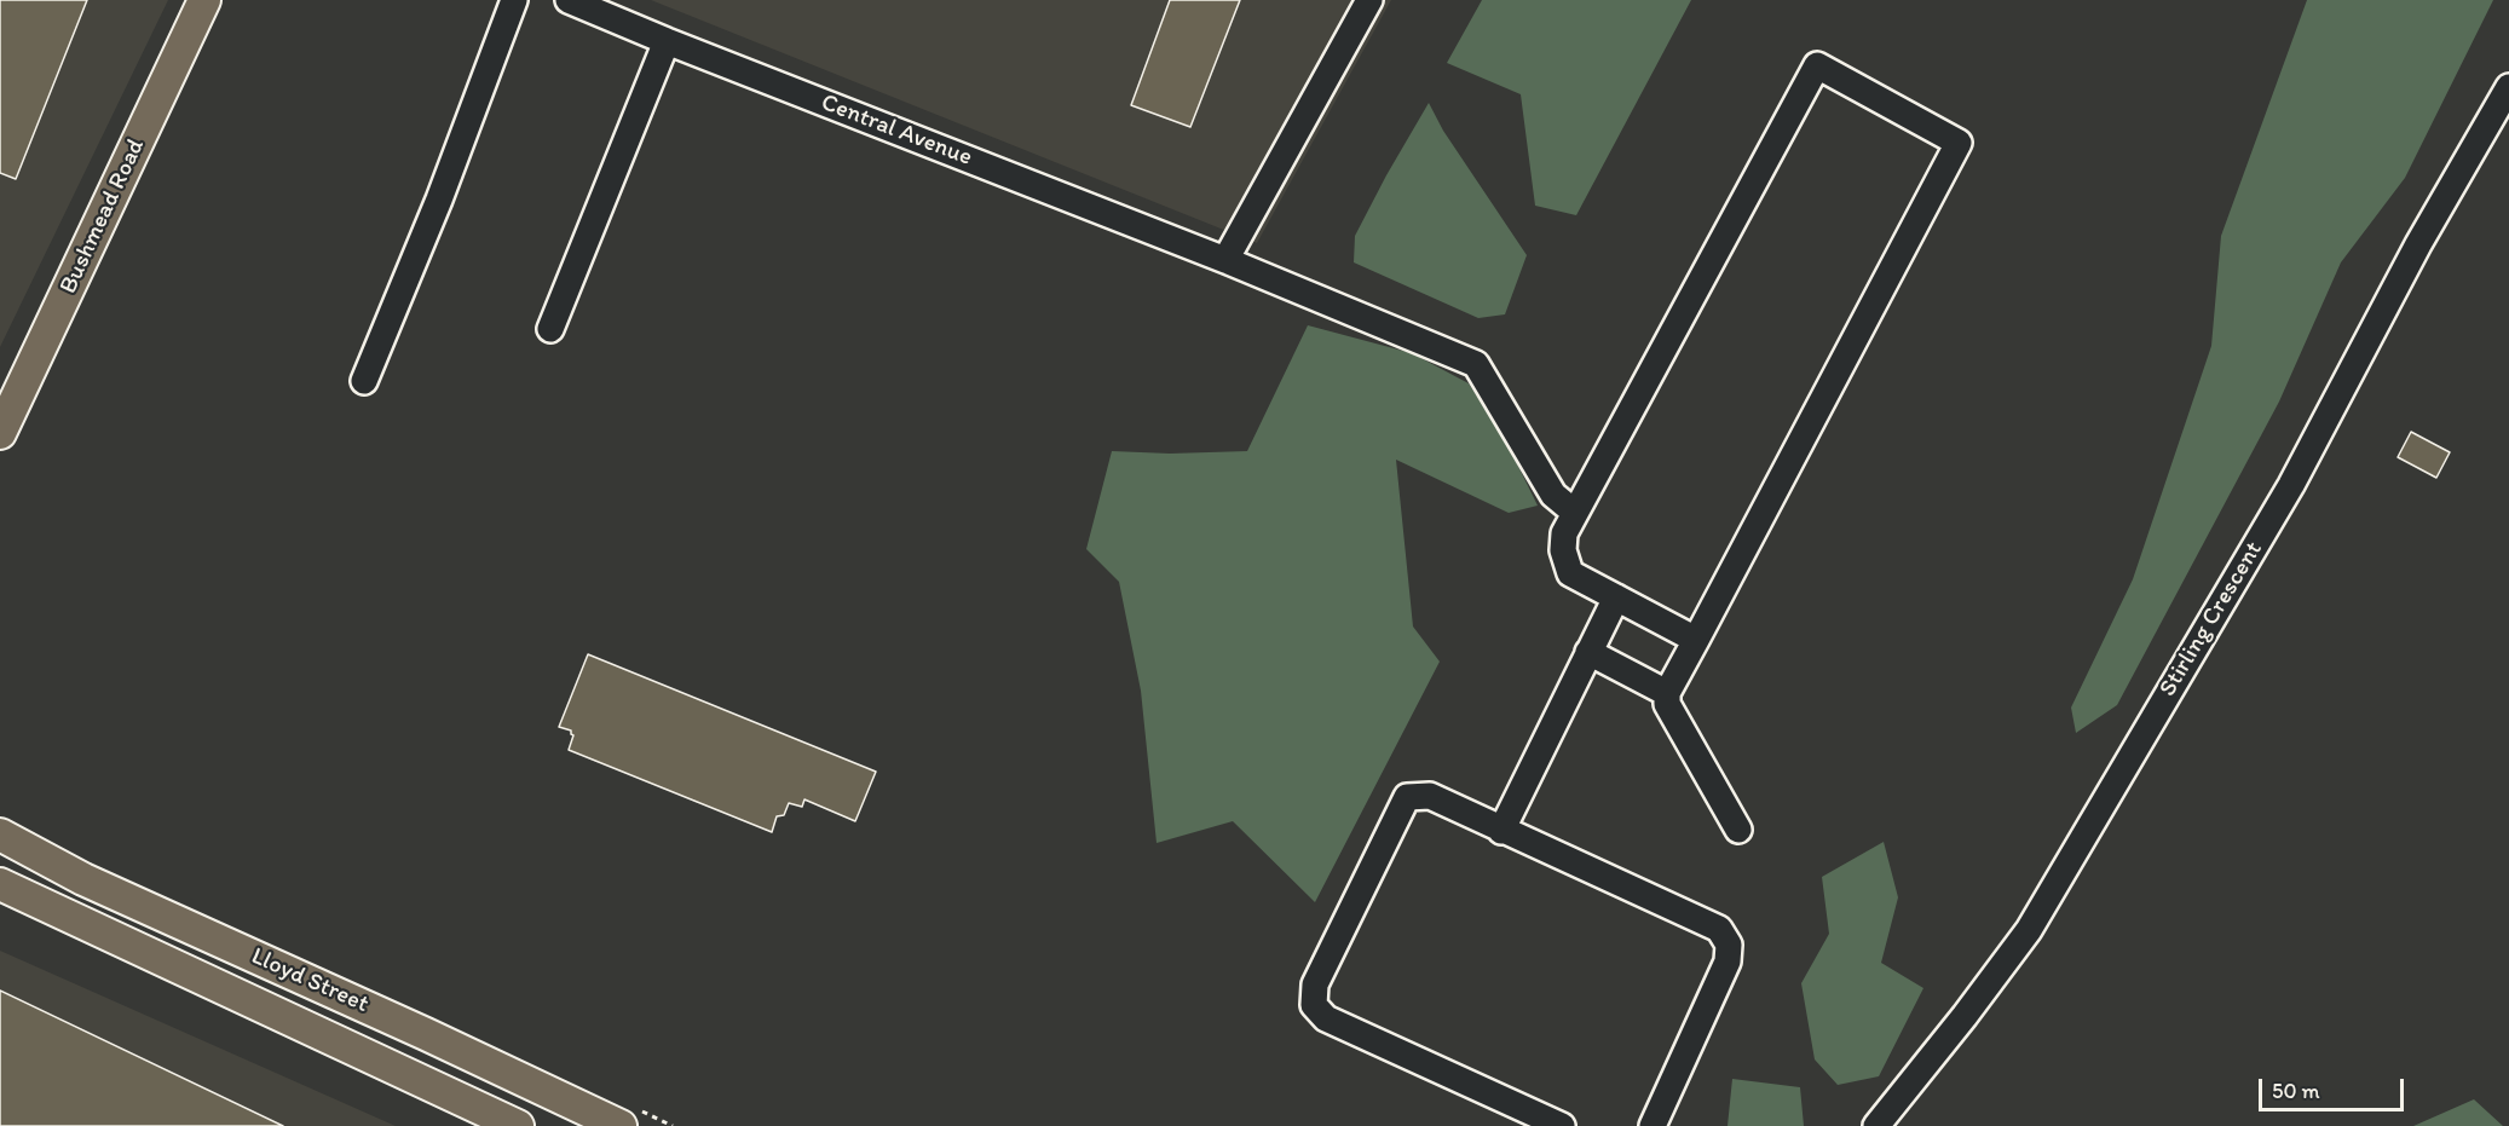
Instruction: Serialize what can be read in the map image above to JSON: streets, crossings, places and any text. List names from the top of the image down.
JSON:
{
  "streets": {
    "main road": ["Bushmead Road", "Lloyd Street"],
    "street": ["Central Avenue", "Stirling Crescent"]
  },
  "scale_bar": "50 m"
}
